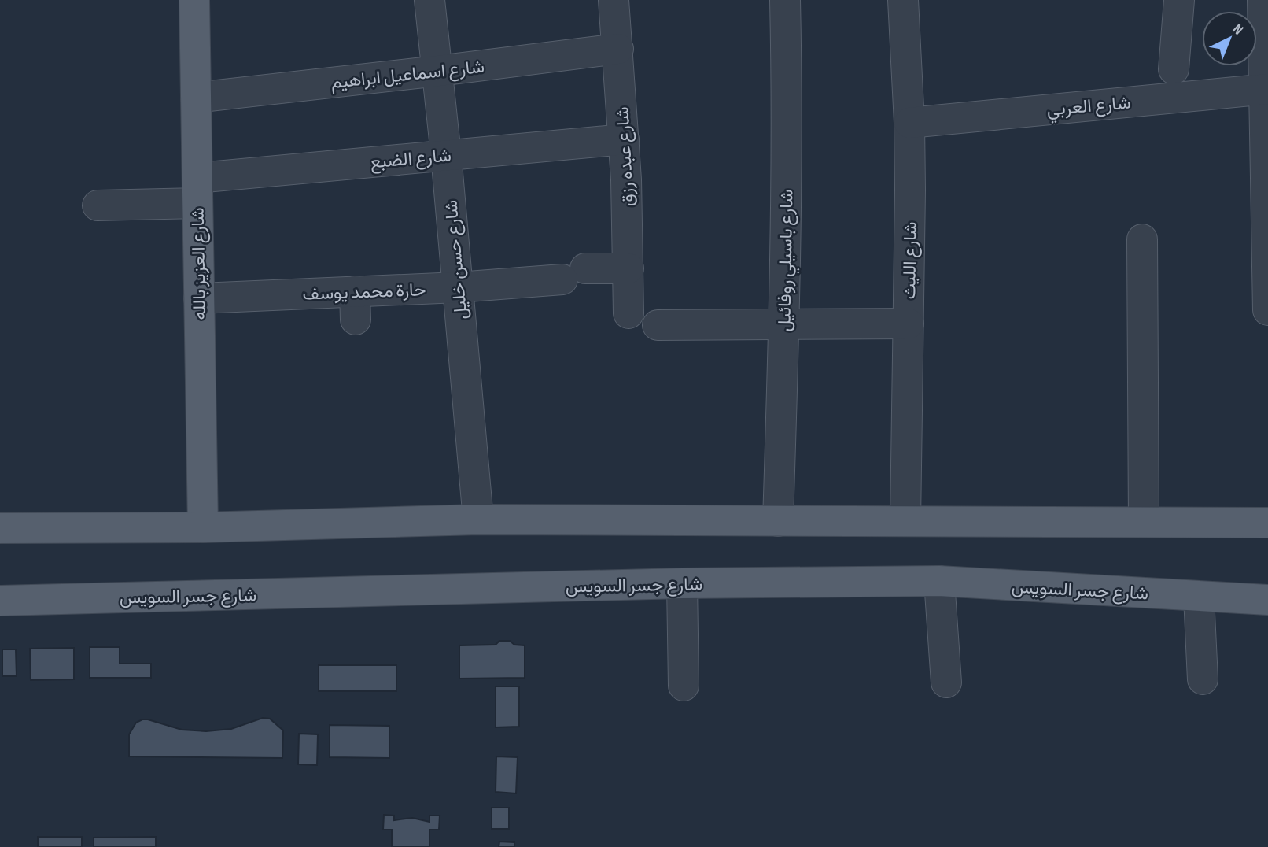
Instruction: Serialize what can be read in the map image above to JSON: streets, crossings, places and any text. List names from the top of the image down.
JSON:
{
  "streets": {
    "main road": ["شارع العزيز بالله", "شارع جسر السويس"],
    "street": [
      "شارع اسماعيل ابراهيم",
      "شارع العربي",
      "شارع عبده رزق",
      "شارع الضبع",
      "شارع حسن خليل",
      "شارع باسيلي روفائيل",
      "شارع الليث",
      "حارة محمد يوسف"
    ]
  },
  "crossings": [
    ["شارع اسماعيل ابراهيم", "شارع عبده رزق"],
    ["شارع اسماعيل ابراهيم", "شارع حسن خليل"],
    ["شارع اسماعيل ابراهيم", "شارع العزيز بالله"],
    ["شارع العربي", "شارع الليث"],
    ["شارع عبده رزق", "شارع الضبع"],
    ["شارع عبده رزق", "حارة محمد يوسف"],
    ["شارع الضبع", "شارع حسن خليل"],
    ["شارع الضبع", "شارع العزيز بالله"],
    ["شارع حسن خليل", "حارة محمد يوسف"],
    ["شارع العزيز بالله", "حارة محمد يوسف"]
  ],
  "north": "top right"
}
